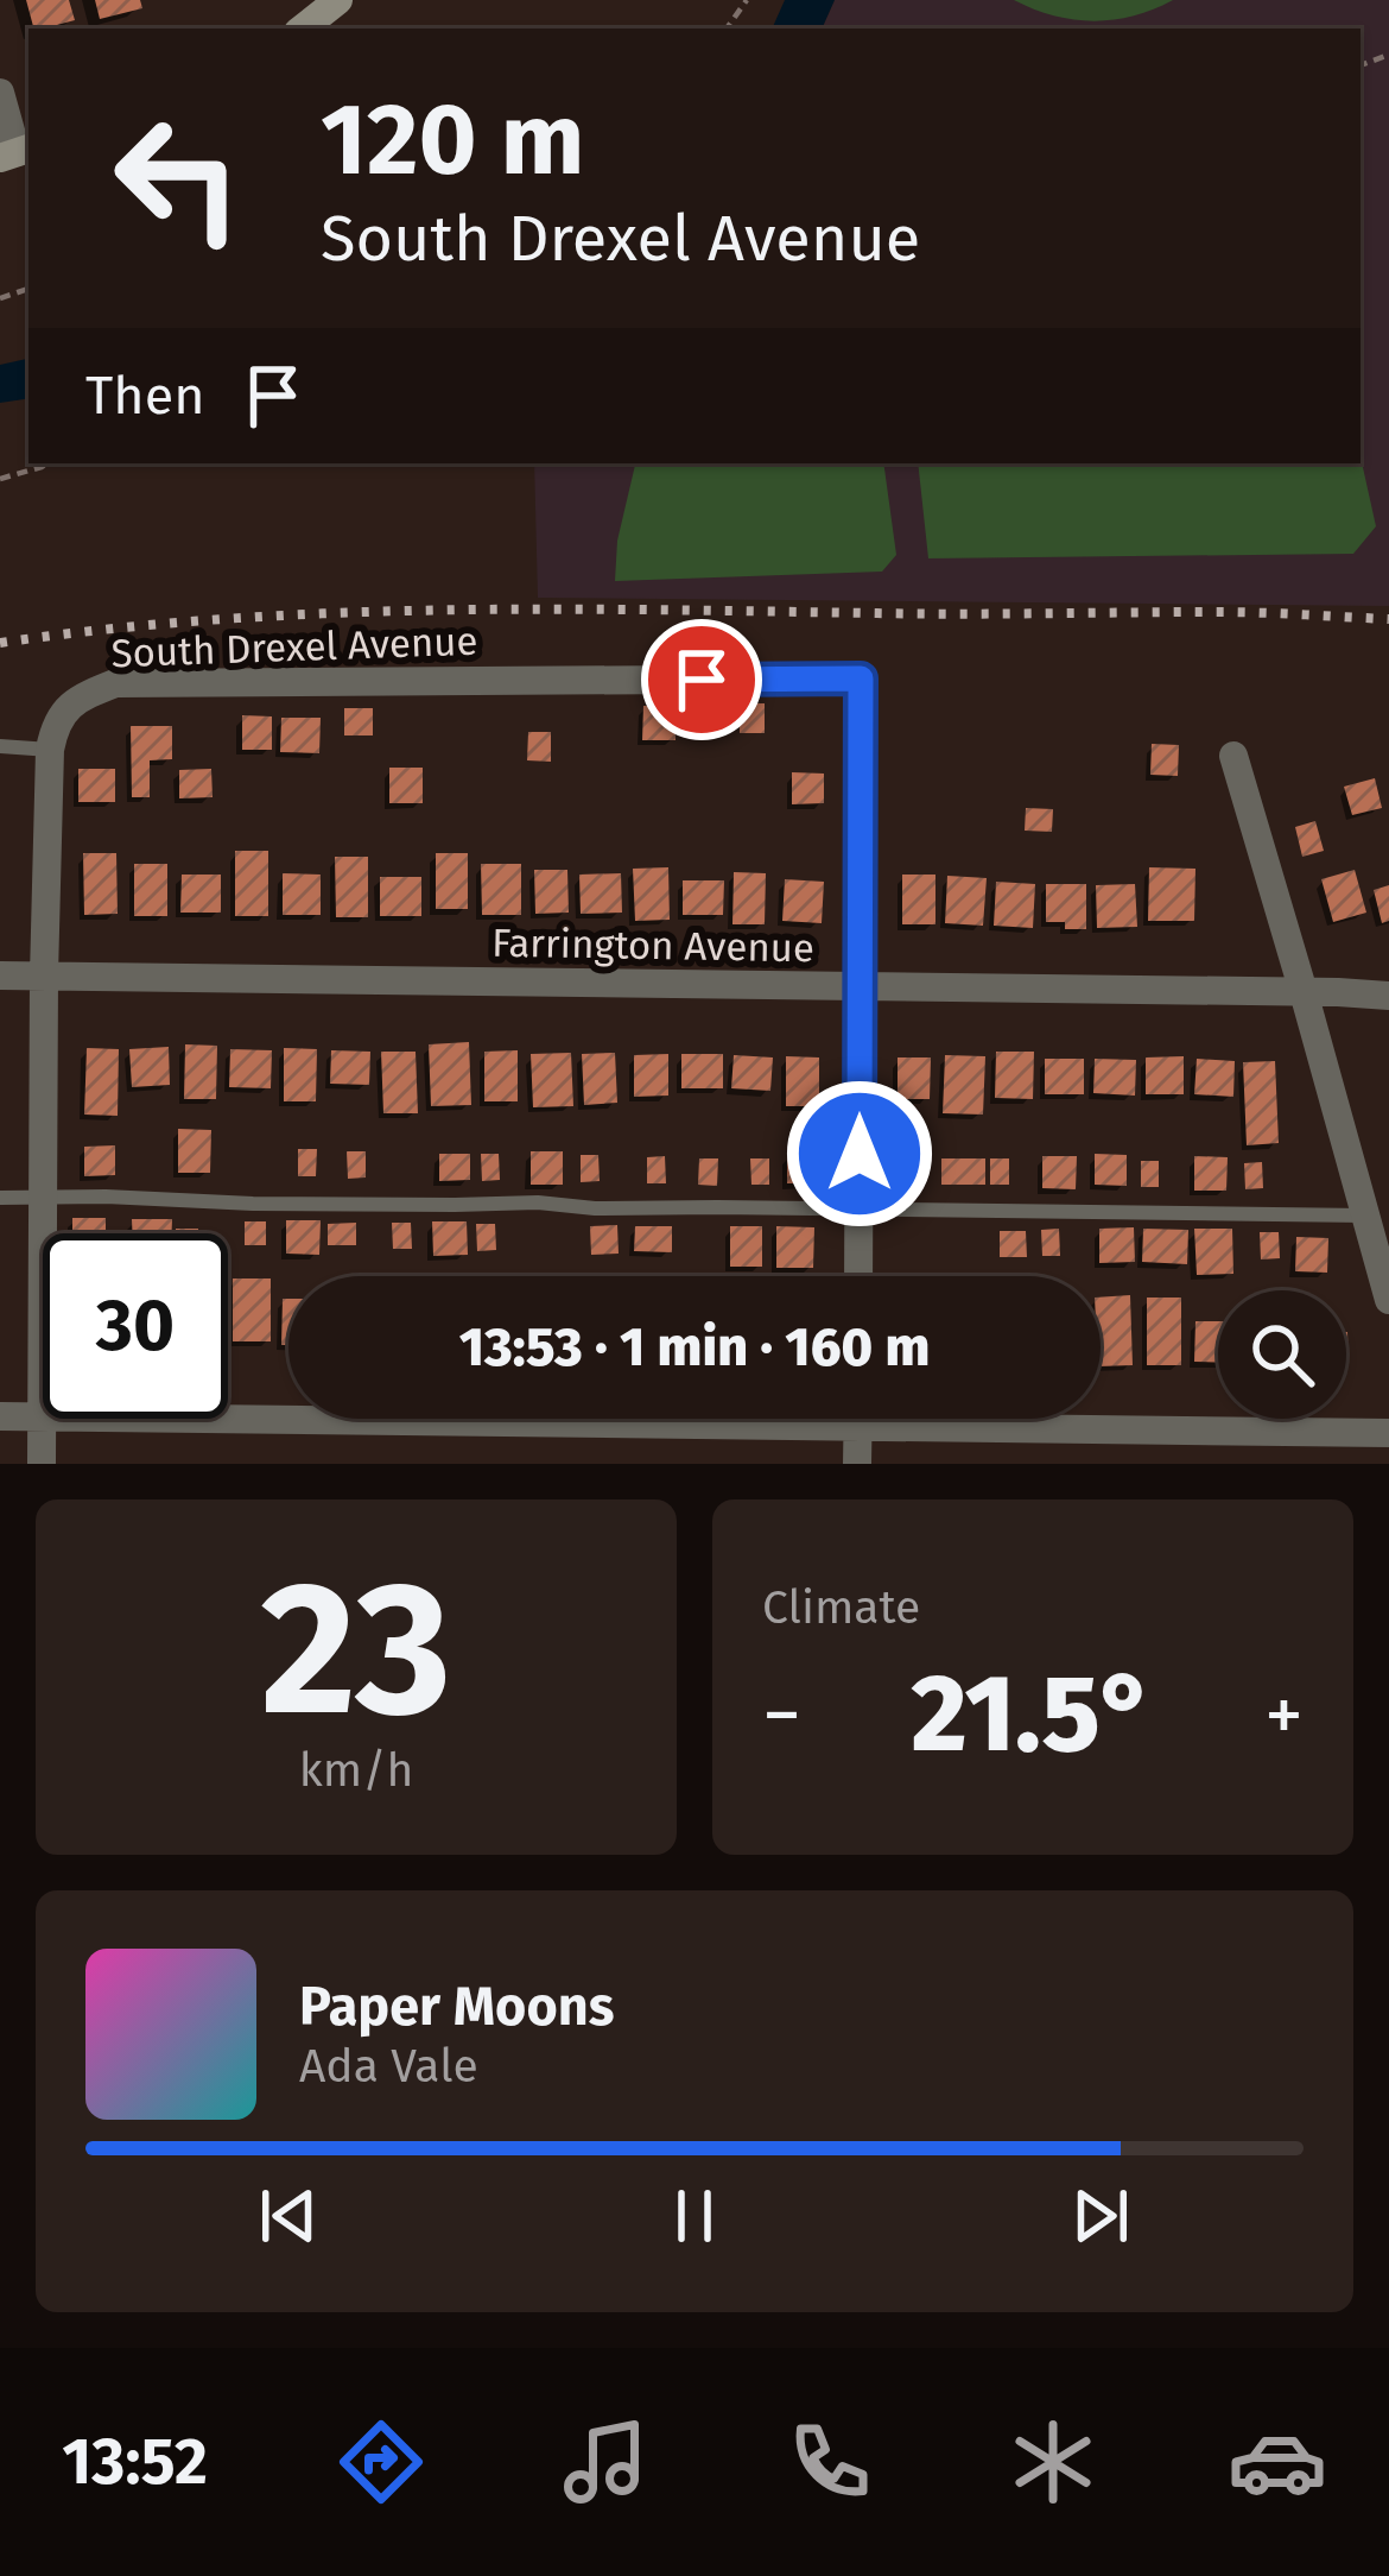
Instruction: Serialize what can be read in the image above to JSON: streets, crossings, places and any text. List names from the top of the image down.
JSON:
{
  "streets": {
    "street": ["South Drexel Avenue", "Farrington Avenue"]
  },
  "crossings": [
    ["South Drexel Avenue", "Farrington Avenue"]
  ],
  "page": {
    "turn": ["120 m", "South Drexel Avenue"],
    "then": "Then",
    "limit": "30",
    "trip": "13:53 · 1 min · 160 m",
    "tile": [
      ["23", "km/h"],
      "Climate"
    ],
    "heat": ["−", "21.5°", "+"],
    "song": ["Paper Moons", "Ada Vale"],
    "tabs": "13:52"
  }
}
